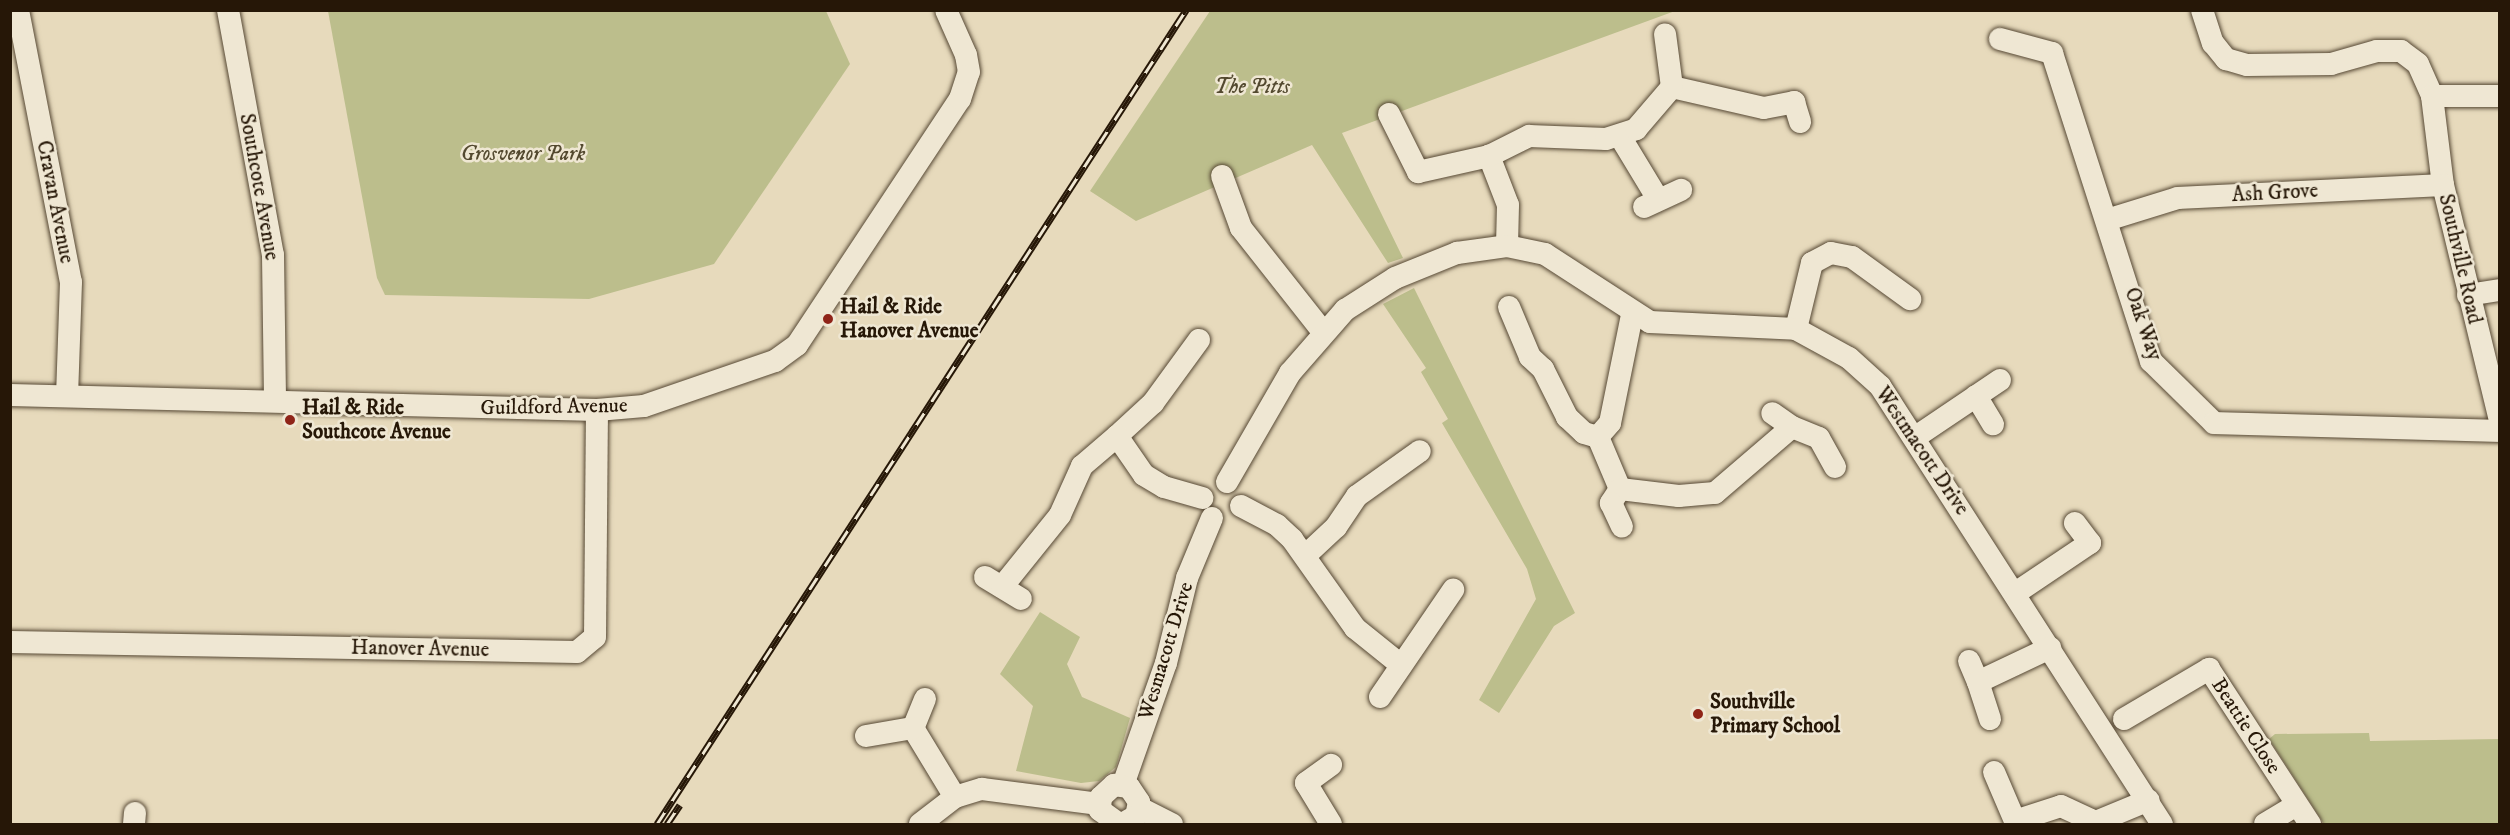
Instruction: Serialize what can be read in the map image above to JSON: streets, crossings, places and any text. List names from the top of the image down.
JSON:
{
  "streets": {
    "street": [
      "Southcote Avenue",
      "Ash Grove",
      "Cravan Avenue",
      "Southville Road",
      "Oak Way",
      "Guildford Avenue",
      "Westmacott Drive",
      "Hanover Avenue",
      "Wesmacott Drive",
      "Beattie Close"
    ]
  },
  "crossings": [
    ["Southcote Avenue", "Guildford Avenue"],
    ["Ash Grove", "Southville Road"],
    ["Ash Grove", "Oak Way"],
    ["Cravan Avenue", "Guildford Avenue"],
    ["Guildford Avenue", "Hanover Avenue"],
    ["Westmacott Drive", "Wesmacott Drive"]
  ],
  "parks": ["The Pitts", "Grosvenor Park"],
  "places": ["Hail & Ride Hanover Avenue", "Hail & Ride Southcote Avenue", "Southville Primary School"]
}
